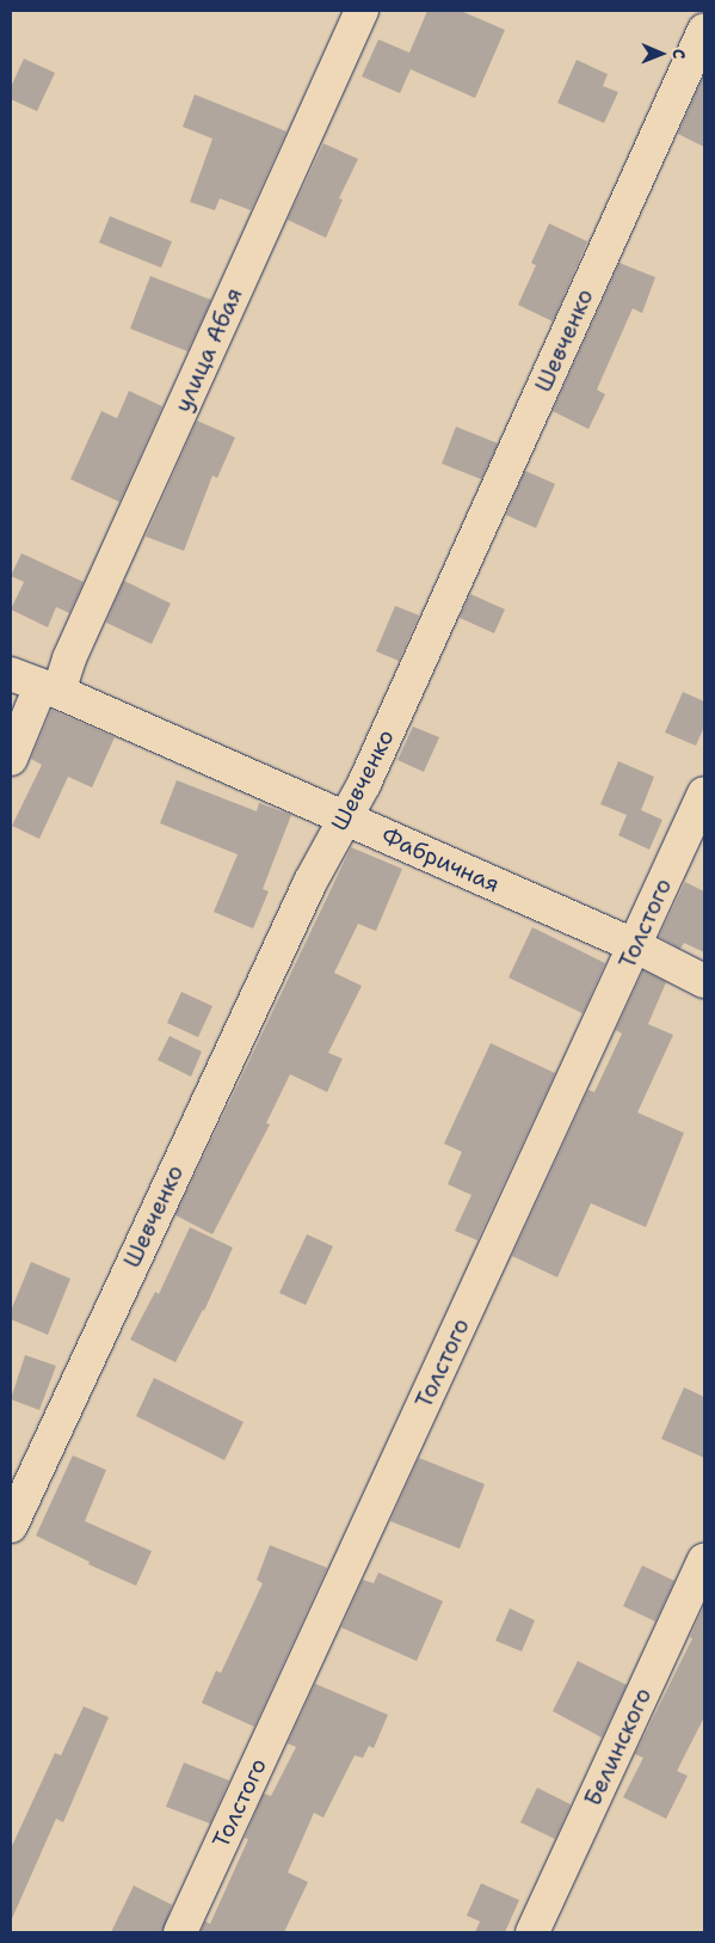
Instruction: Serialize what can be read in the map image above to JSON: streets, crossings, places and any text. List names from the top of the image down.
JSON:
{
  "streets": {
    "street": [
      "Шевченко",
      "улица Абая",
      "Фабричная",
      "Толстого",
      "Белинского"
    ]
  },
  "crossings": [
    ["Шевченко", "Фабричная"],
    ["улица Абая", "Фабричная"],
    ["Фабричная", "Толстого"]
  ],
  "north": "right"
}
